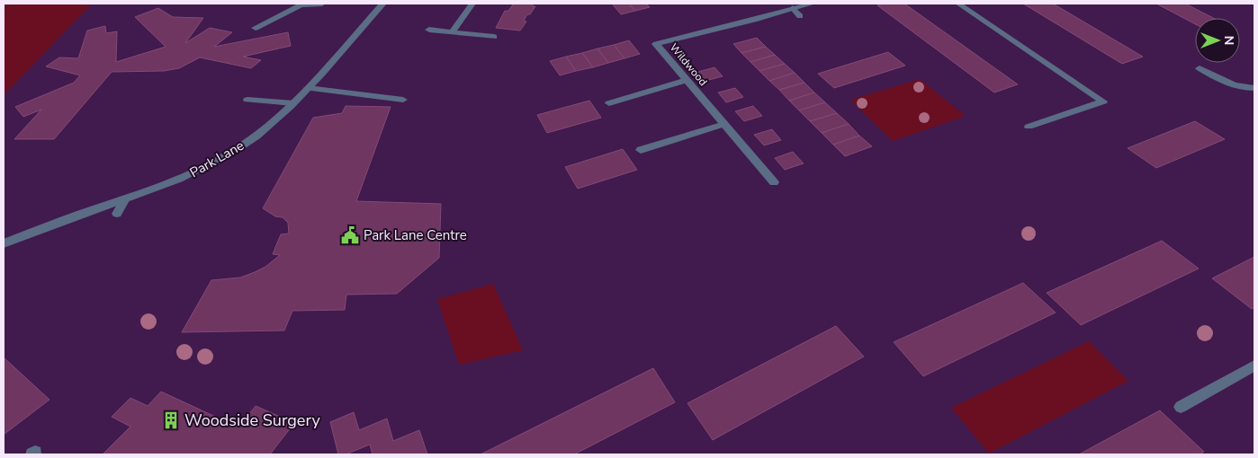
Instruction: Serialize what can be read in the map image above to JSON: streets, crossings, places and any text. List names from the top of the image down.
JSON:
{
  "streets": {
    "street": ["Wildwood", "Park Lane"]
  },
  "places": {
    "public building": ["Park Lane Centre"],
    "building": ["Woodside Surgery"]
  },
  "north": "right"
}
